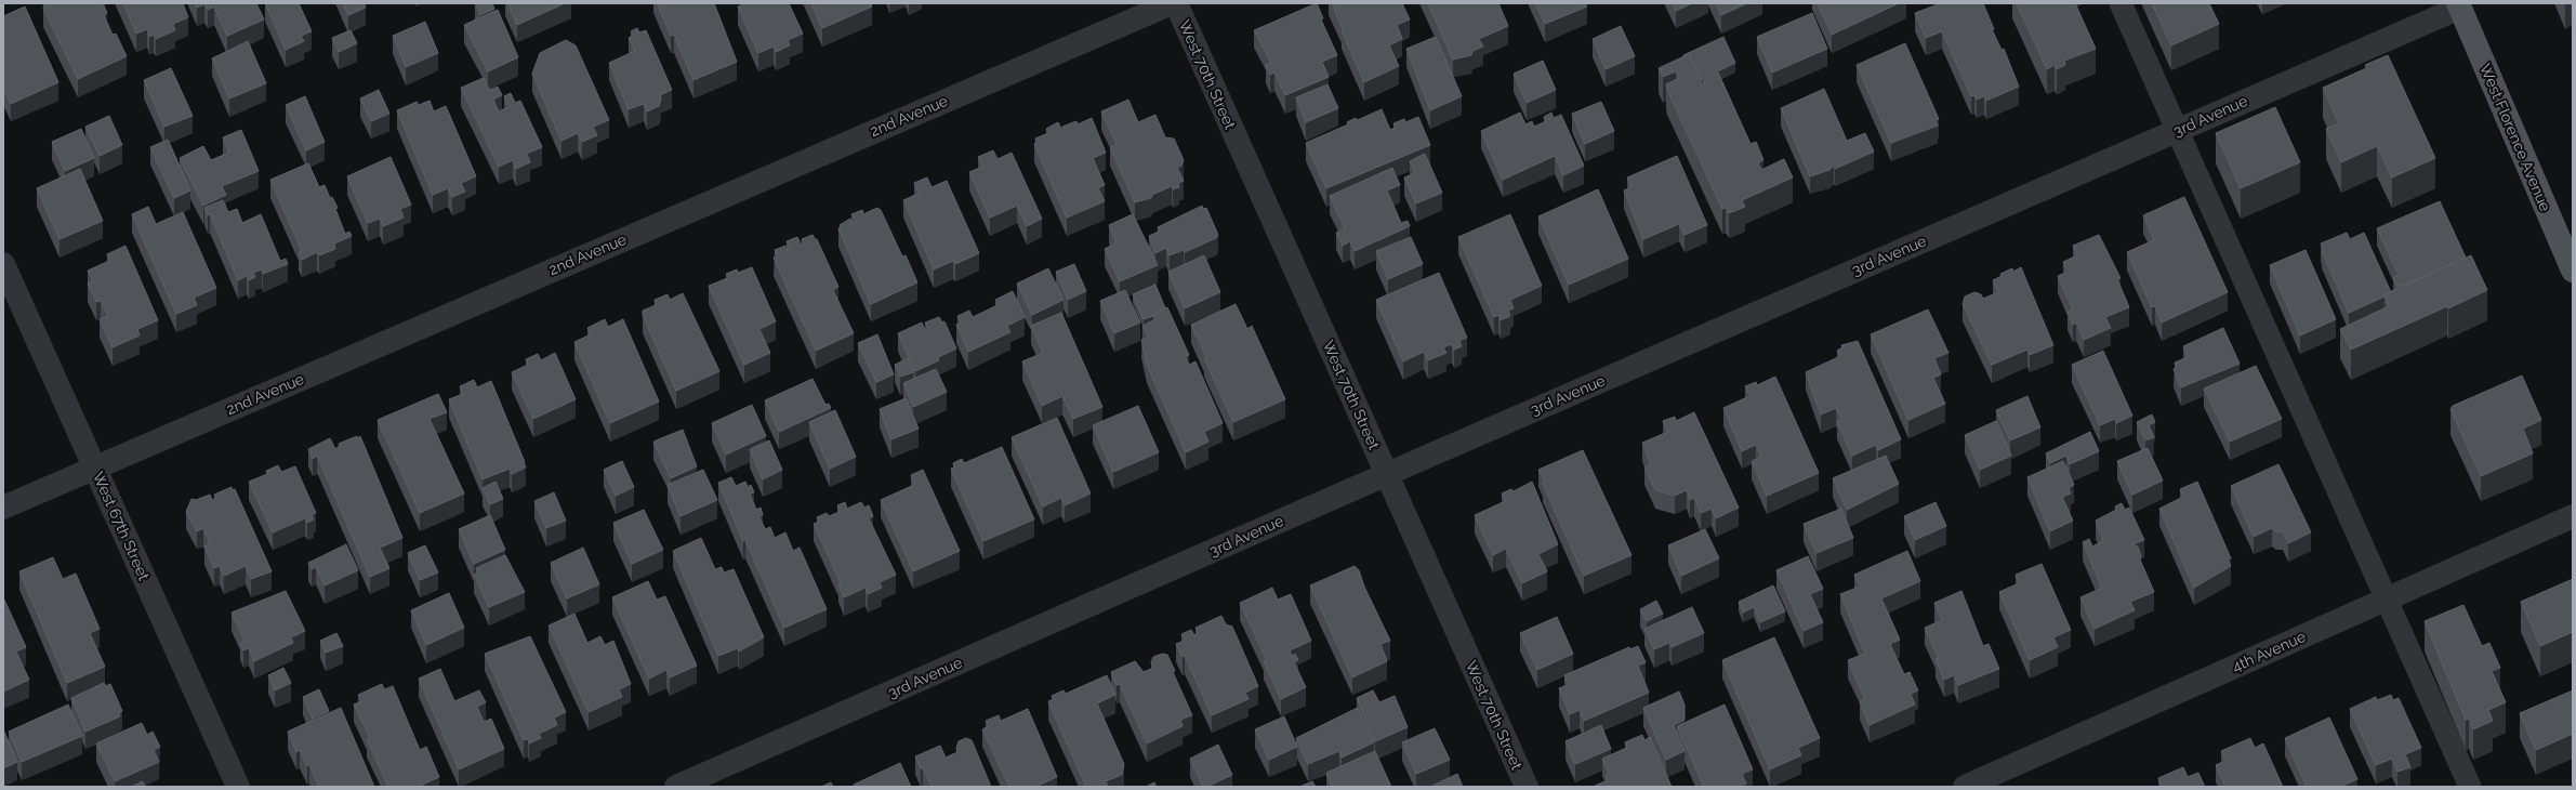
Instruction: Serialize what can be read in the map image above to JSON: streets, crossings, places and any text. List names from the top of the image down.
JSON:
{
  "streets": {
    "main road": ["West Florence Avenue"],
    "street": [
      "West 70th Street",
      "2nd Avenue",
      "3rd Avenue",
      "West 67th Street",
      "4th Avenue"
    ]
  },
  "crossings": [
    ["West 70th Street", "3rd Avenue"],
    ["2nd Avenue", "West 67th Street"],
    ["3rd Avenue", "West Florence Avenue"]
  ]
}
